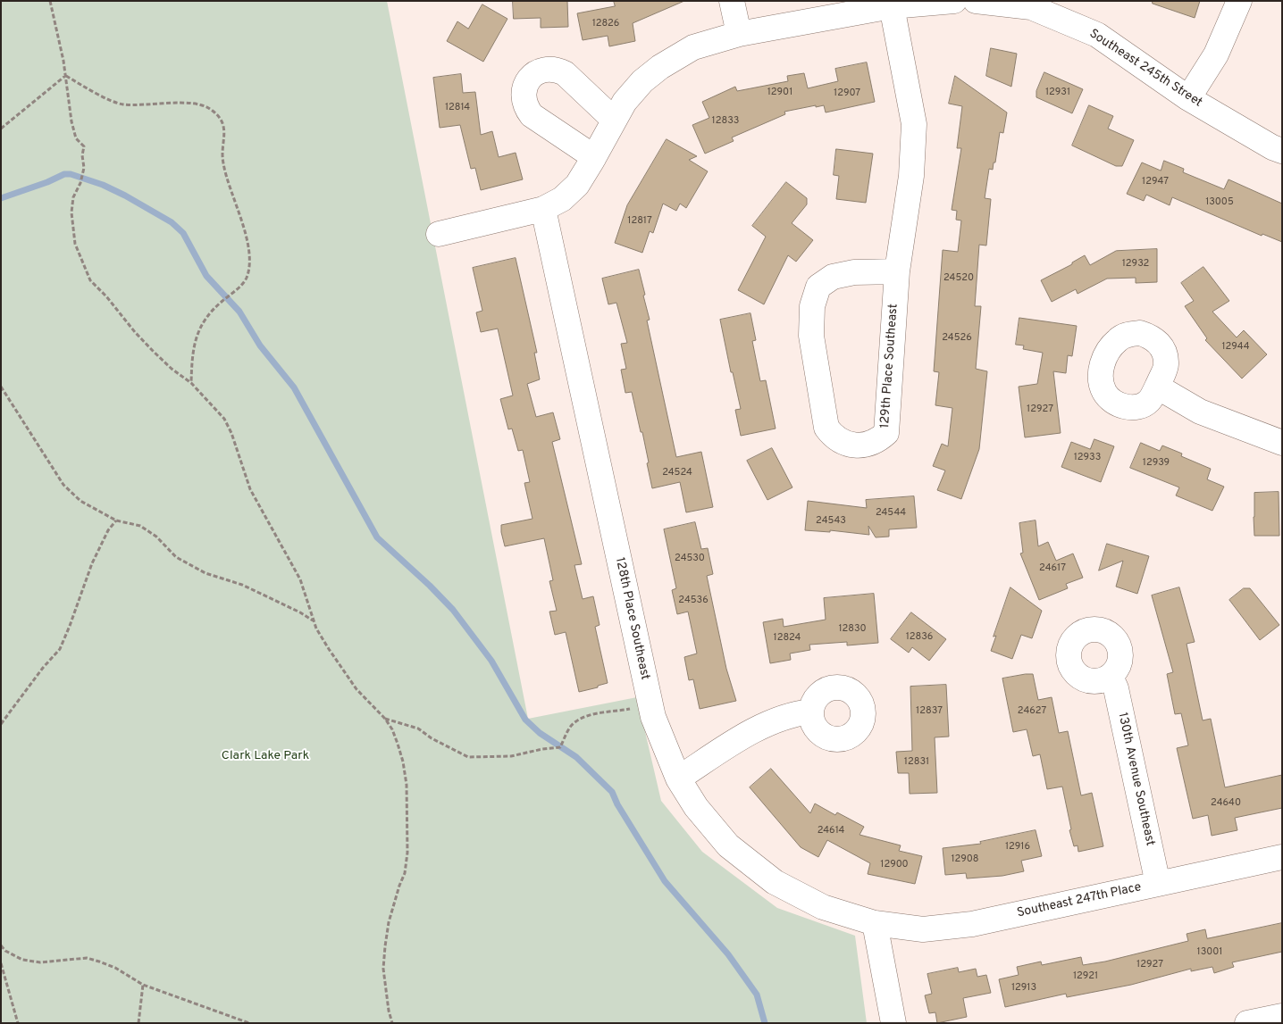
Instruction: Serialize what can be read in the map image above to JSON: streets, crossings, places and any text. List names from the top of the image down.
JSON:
{
  "streets": {
    "street": [
      "Southeast 245th Street",
      "129th Place Southeast",
      "128th Place Southeast",
      "130th Avenue Southeast",
      "Southeast 247th Place"
    ]
  },
  "crossings": [
    ["128th Place Southeast", "Southeast 247th Place"],
    ["130th Avenue Southeast", "Southeast 247th Place"]
  ],
  "parks": ["Clark Lake Park"],
  "house_numbers": [
    "12826",
    "12901",
    "12931",
    "12907",
    "12814",
    "12833",
    "12947",
    "13005",
    "12817",
    "12932",
    "24520",
    "24526",
    "12944",
    "12927",
    "12933",
    "12939",
    "24524",
    "24544",
    "24543",
    "24530",
    "24617",
    "24536",
    "12830",
    "12836",
    "12824",
    "12837",
    "24627",
    "12831",
    "24640",
    "24614",
    "12916",
    "12908",
    "12900",
    "13001",
    "12927",
    "12921",
    "12913"
  ]
}
